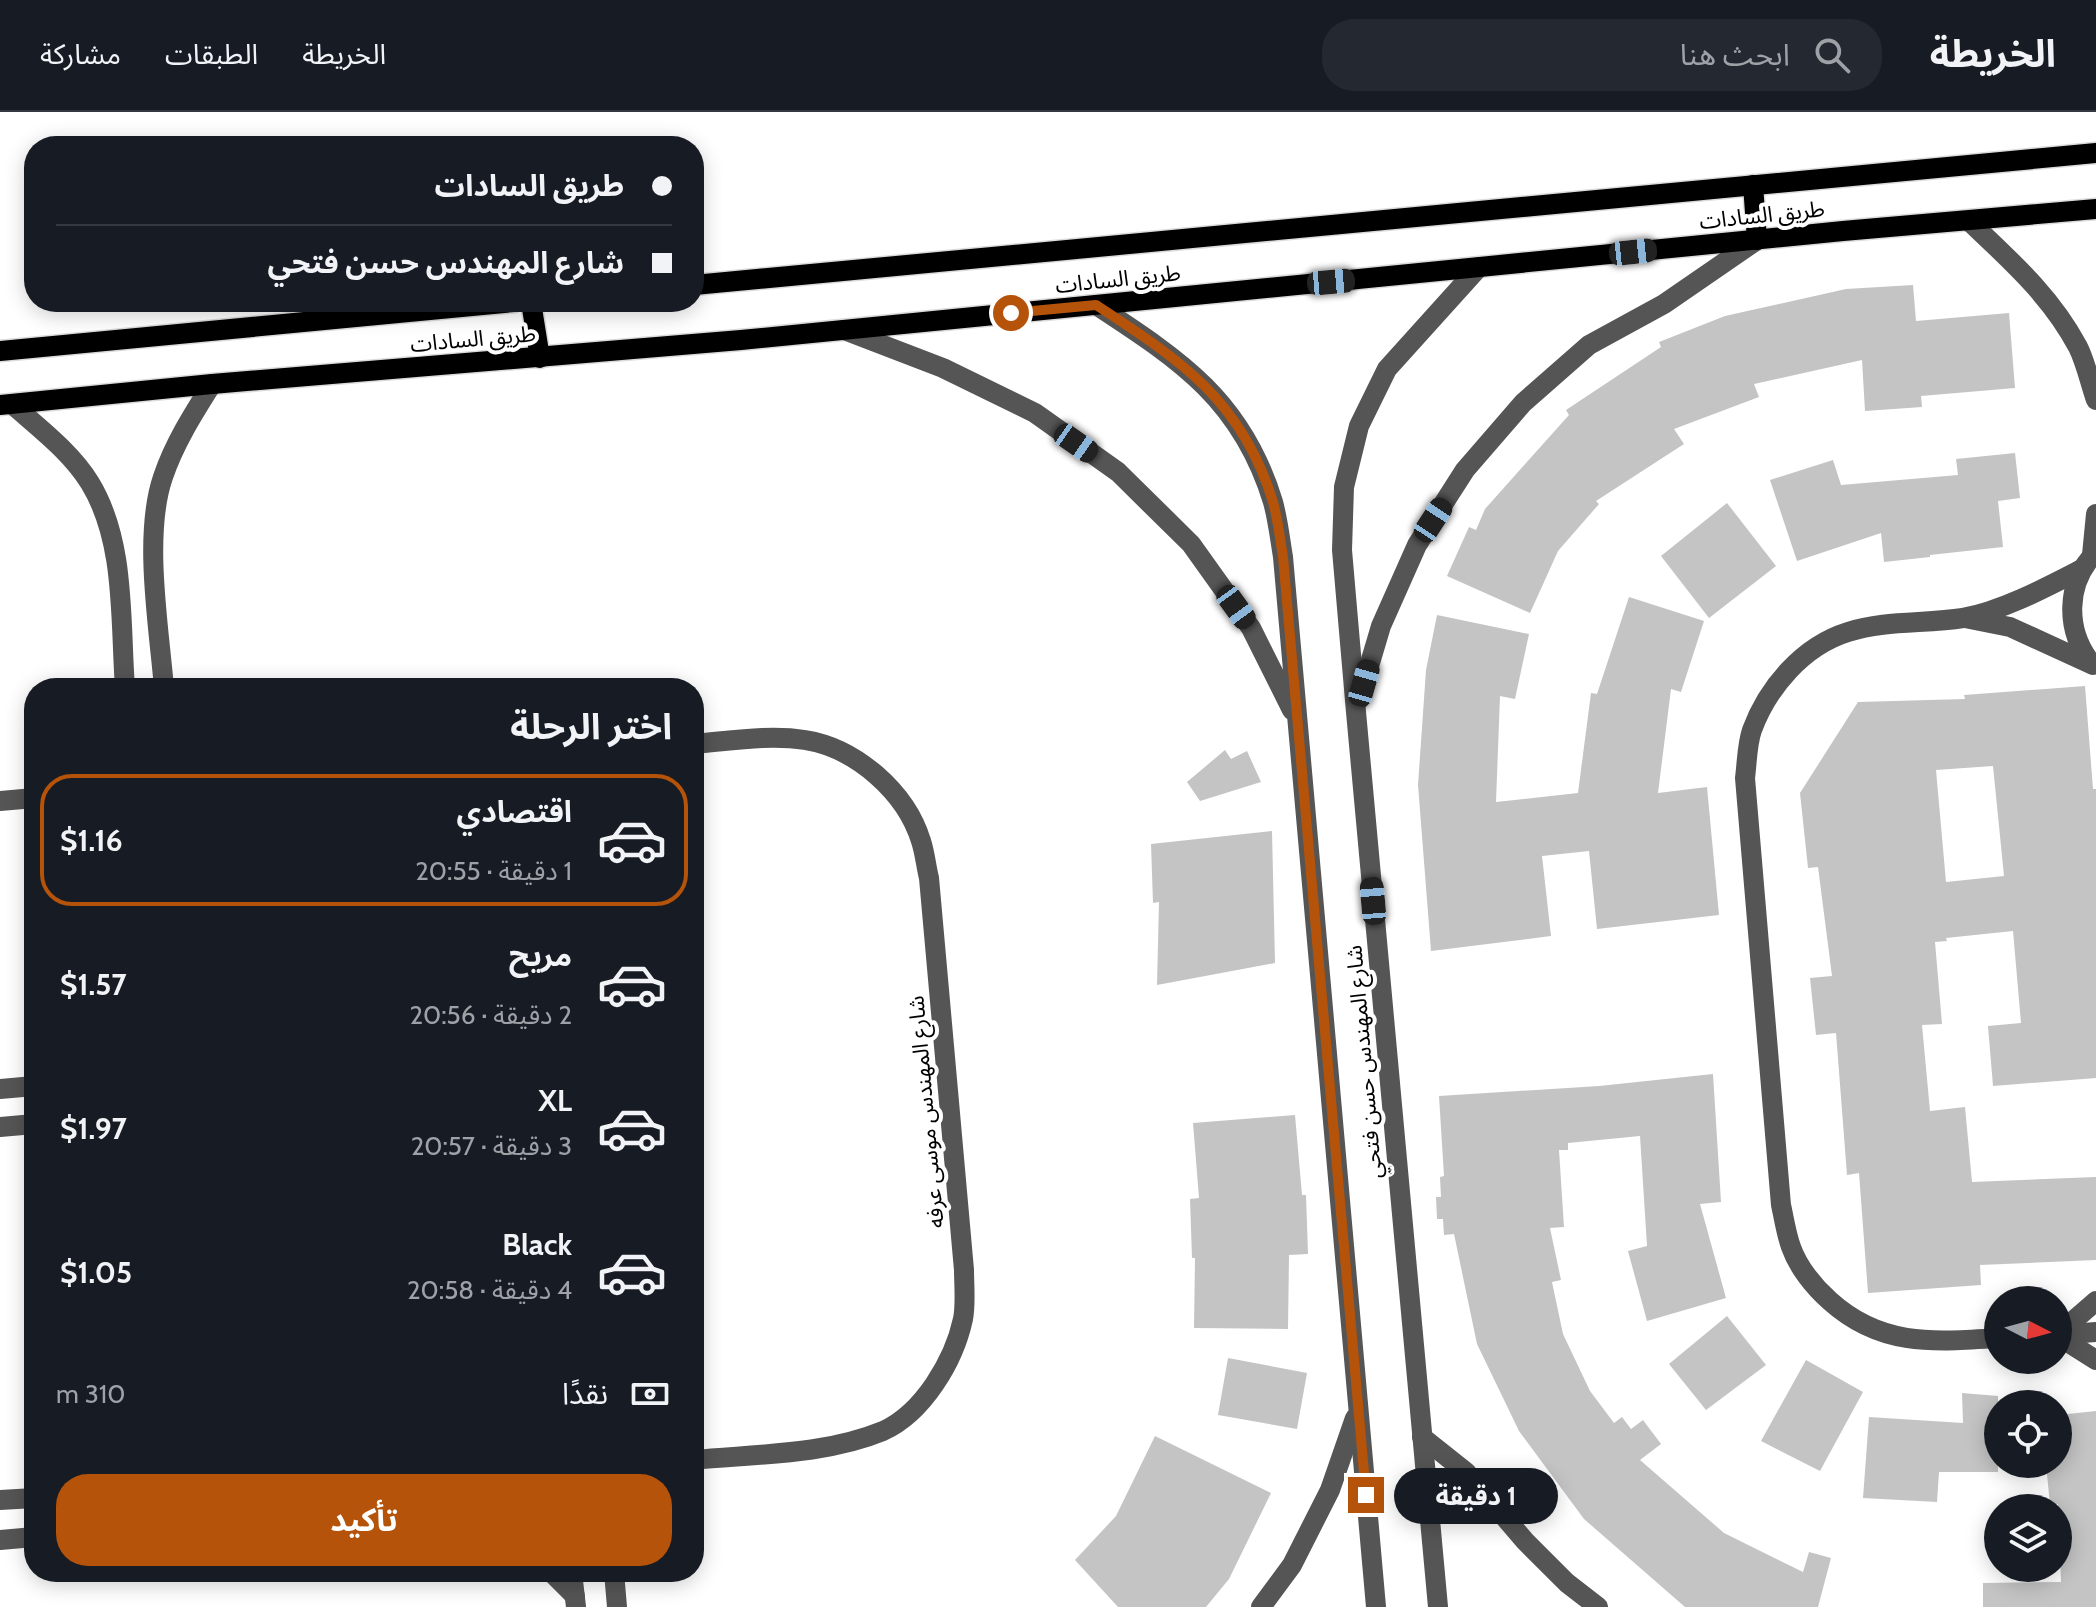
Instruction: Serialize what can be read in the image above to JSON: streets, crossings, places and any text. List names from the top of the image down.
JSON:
{
  "streets": {
    "main road": ["طريق السادات"],
    "street": ["شارع المهندس حسن فتحي", "شارع المهندس موسى عرفه"]
  },
  "crossings": [
    ["طريق السادات", "شارع المهندس حسن فتحي"]
  ],
  "north": "right",
  "page": {
    "header": "الخريطة",
    "search": "ابحث هنا",
    "nav": ["الخريطة", "الطبقات", "مشاركة"],
    "banner": ["طريق السادات", "شارع المهندس حسن فتحي"],
    "heading": "اختر الرحلة",
    "list": [
      {
        "name": "اقتصادي",
        "note": "1 دقيقة · 20:55",
        "value": "$1.16"
      },
      {
        "name": "مريح",
        "note": "2 دقيقة · 20:56",
        "value": "$1.57"
      },
      {
        "name": "XL",
        "note": "3 دقيقة · 20:57",
        "value": "$1.97"
      },
      {
        "name": "Black",
        "note": "4 دقيقة · 20:58",
        "value": "$1.05"
      }
    ],
    "pay": ["نقدًا", "310 m"],
    "buttons": "تأكيد",
    "bubble": "1 دقيقة"
  }
}
